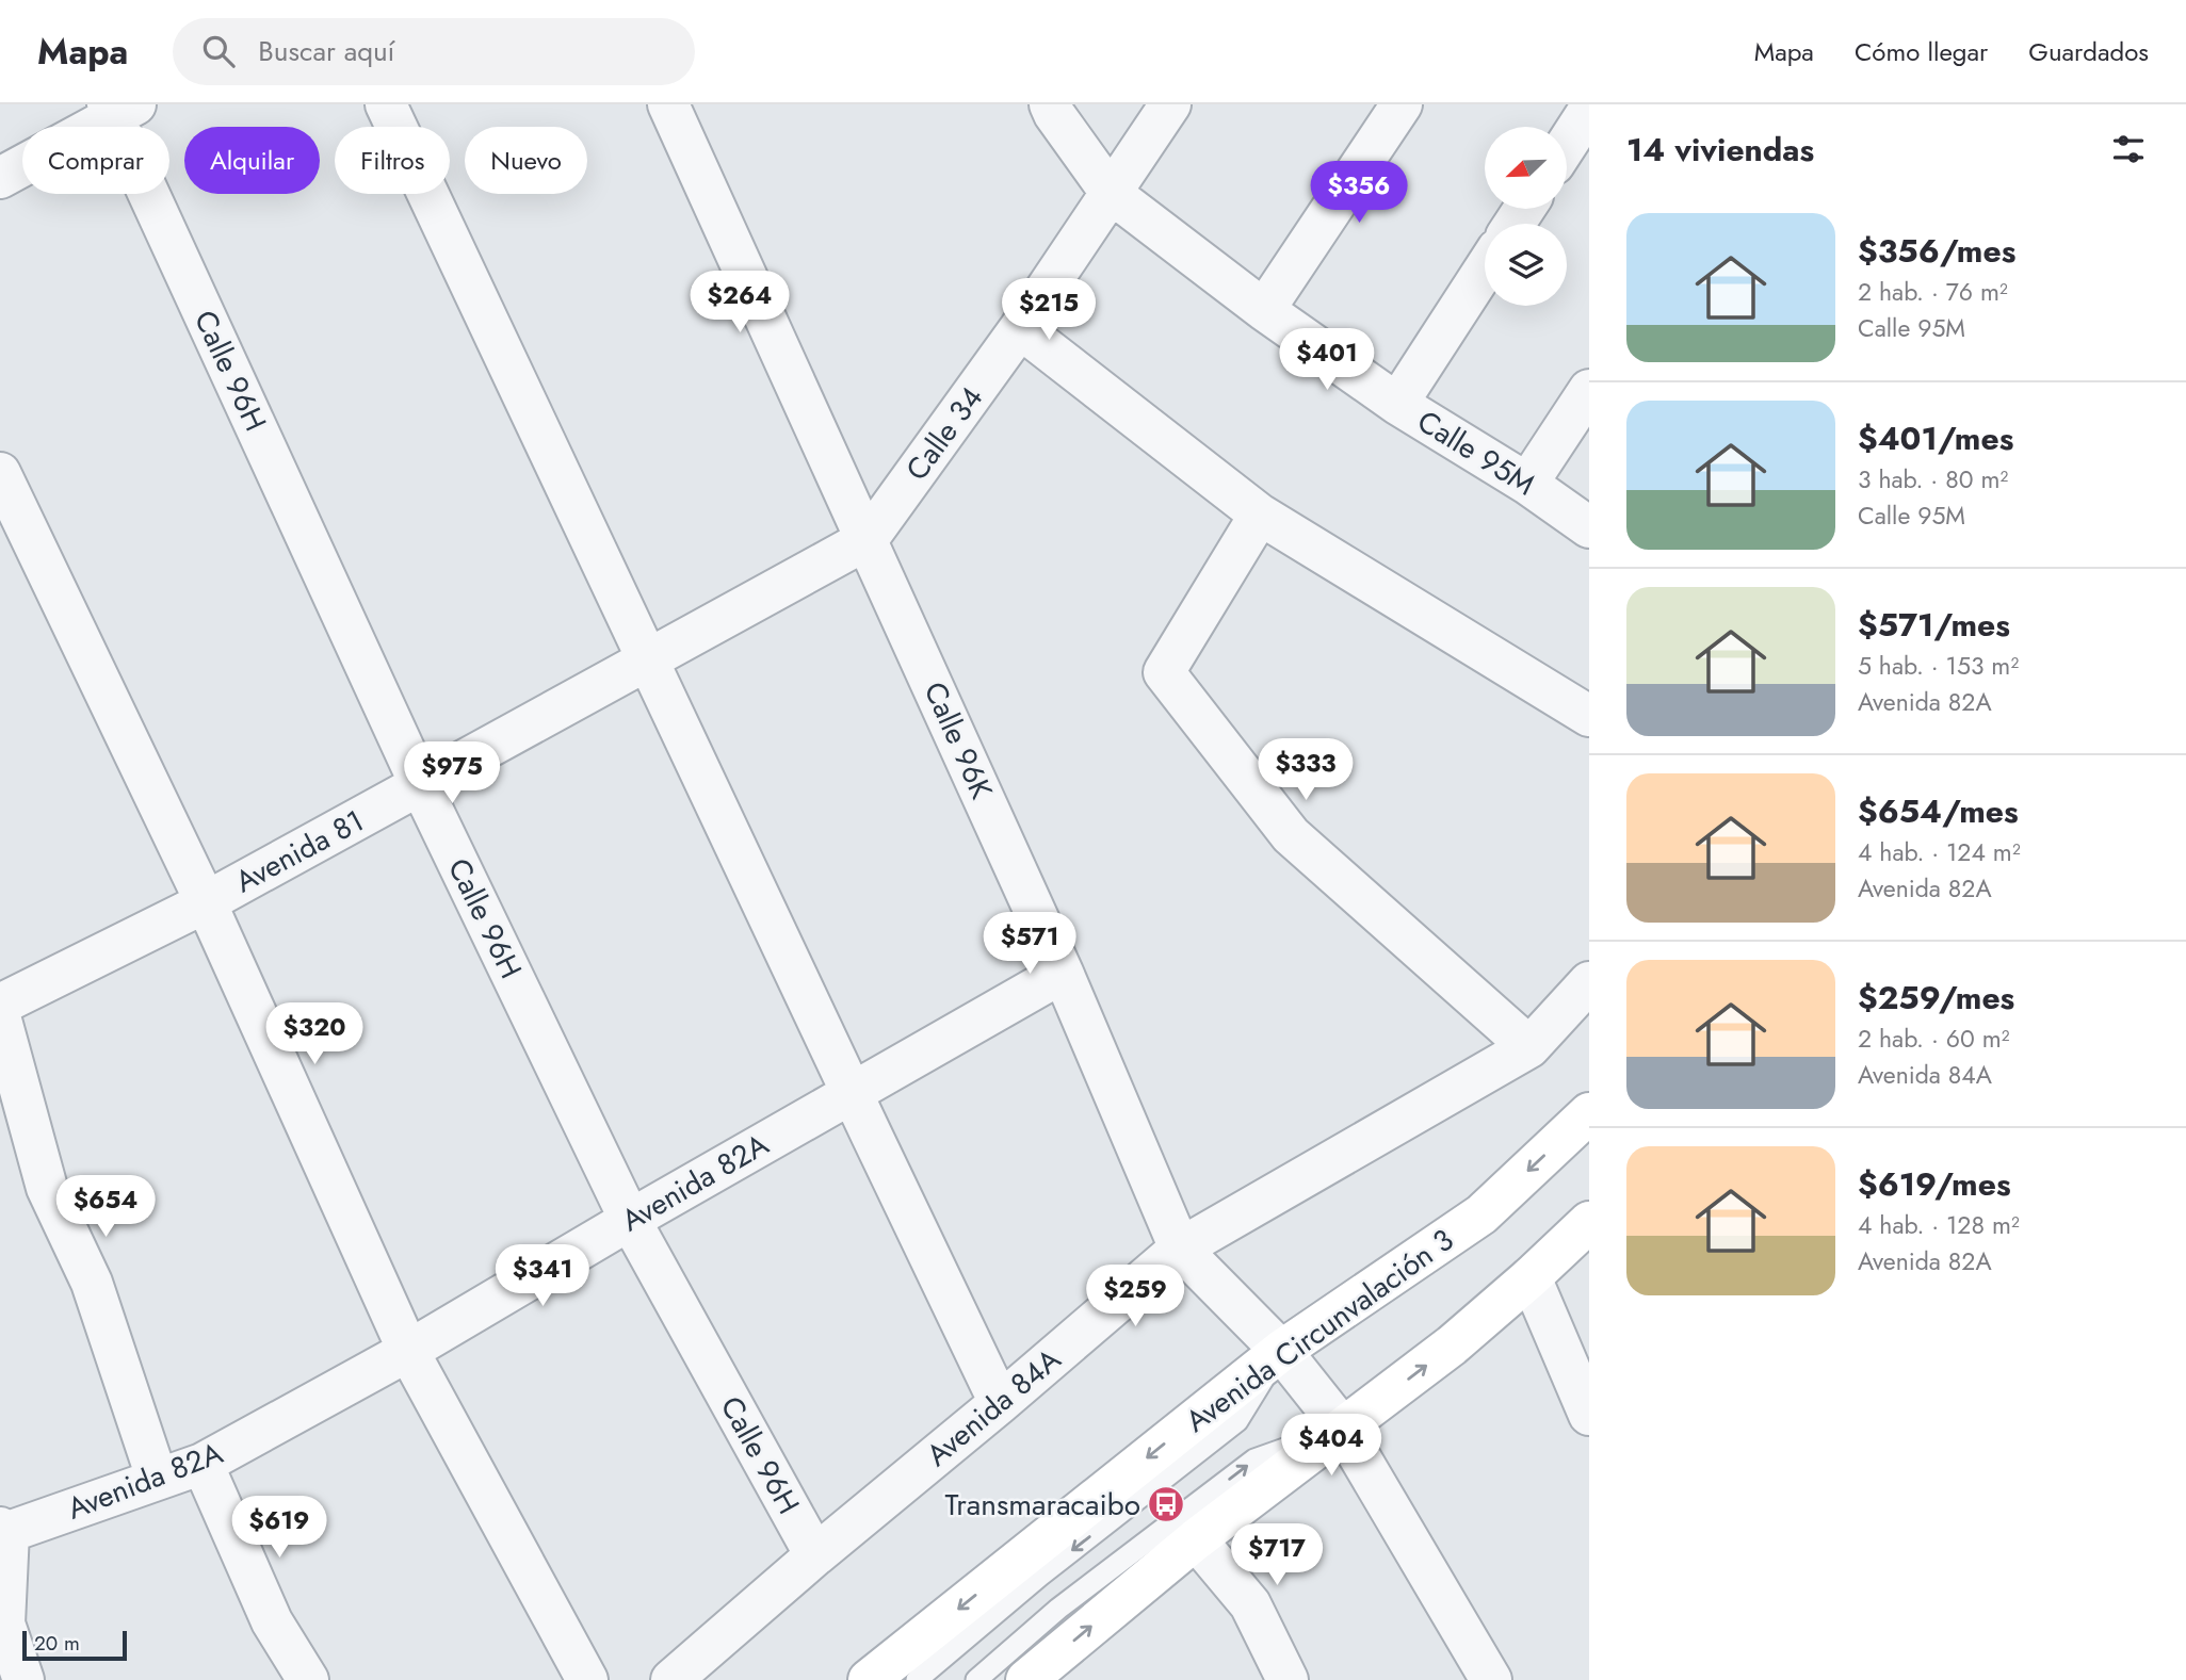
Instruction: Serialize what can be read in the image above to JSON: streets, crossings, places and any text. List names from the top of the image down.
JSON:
{
  "streets": {
    "main road": ["Avenida Circunvalación 3"],
    "street": [
      "Calle 96H",
      "Calle 34",
      "Calle 95M",
      "Calle 96K",
      "Avenida 81",
      "Avenida 82A",
      "Avenida 84A"
    ]
  },
  "crossings": [
    ["Calle 96H", "Avenida 81"],
    ["Calle 96H", "Avenida 82A"],
    ["Calle 96H", "Avenida 84A"],
    ["Calle 34", "Calle 95M"],
    ["Calle 34", "Calle 96K"],
    ["Calle 34", "Avenida 81"],
    ["Calle 96K", "Avenida 81"],
    ["Calle 96K", "Avenida 82A"],
    ["Calle 96K", "Avenida Circunvalación 3"],
    ["Calle 96K", "Avenida 84A"]
  ],
  "places": {
    "bus stop": ["Transmaracaibo"]
  },
  "scale_bar": "20 m",
  "north": "bottom left",
  "page": {
    "header": "Mapa",
    "search": "Buscar aquí",
    "nav": ["Mapa", "Cómo llegar", "Guardados"],
    "heading": "14 viviendas",
    "chip": [
      "Comprar",
      "Alquilar",
      "Filtros",
      "Nuevo"
    ],
    "price": [
      "$356",
      "$264",
      "$215",
      "$401",
      "$333",
      "$975",
      "$571",
      "$320",
      "$654",
      "$341",
      "$259",
      "$404",
      "$619",
      "$717"
    ],
    "list": [
      {
        "name": "$356/mes",
        "note": "2 hab. · 76 m² · Calle 95M"
      },
      {
        "name": "$401/mes",
        "note": "3 hab. · 80 m² · Calle 95M"
      },
      {
        "name": "$571/mes",
        "note": "5 hab. · 153 m² · Avenida 82A"
      },
      {
        "name": "$654/mes",
        "note": "4 hab. · 124 m² · Avenida 82A"
      },
      {
        "name": "$259/mes",
        "note": "2 hab. · 60 m² · Avenida 84A"
      },
      {
        "name": "$619/mes",
        "note": "4 hab. · 128 m² · Avenida 82A"
      }
    ],
    "scale": "20 m"
  }
}
